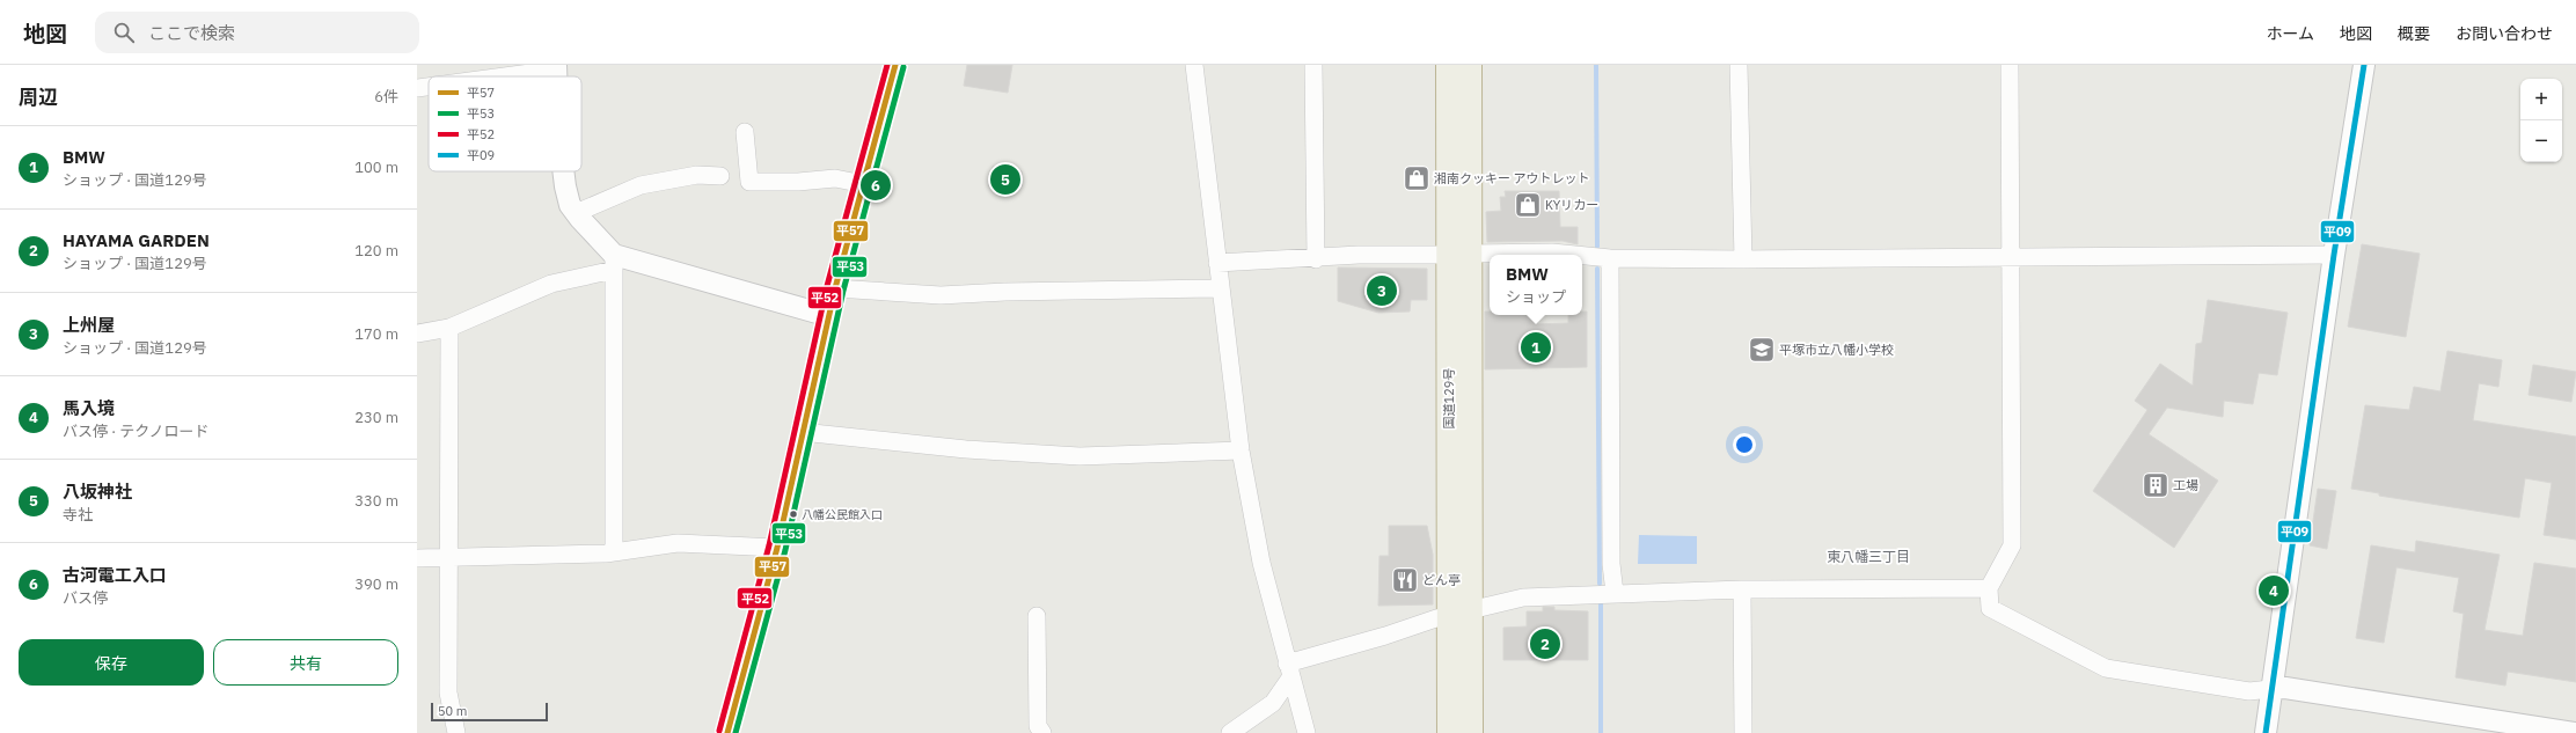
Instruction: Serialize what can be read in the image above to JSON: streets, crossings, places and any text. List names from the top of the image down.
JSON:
{
  "streets": {
    "highway": ["国道129号"]
  },
  "districts": ["東八幡三丁目"],
  "places": {
    "shop": ["湘南クッキー アウトレット", "KYリカー"],
    "school or university": ["平塚市立八幡小学校"],
    "building": ["工場"],
    "other": ["八幡公民館入口"],
    "restaurant": ["どん亭"]
  },
  "lines": [
    "transit line 平57",
    "transit line 平52",
    "transit line 平09",
    "transit line 平53"
  ],
  "legend": [
    "平57",
    "平53",
    "平52",
    "平09"
  ],
  "scale_bar": "50 m",
  "page": {
    "header": "地図",
    "search": "ここで検索",
    "nav": [
      "ホーム",
      "地図",
      "概要",
      "お問い合わせ"
    ],
    "heading": ["周辺", "6件"],
    "map_buttons": ["+", "−"],
    "list": [
      {
        "mark": "1",
        "name": "BMW",
        "note": "ショップ · 国道129号",
        "value": "100 m"
      },
      {
        "mark": "2",
        "name": "HAYAMA GARDEN",
        "note": "ショップ · 国道129号",
        "value": "120 m"
      },
      {
        "mark": "3",
        "name": "上州屋",
        "note": "ショップ · 国道129号",
        "value": "170 m"
      },
      {
        "mark": "4",
        "name": "馬入境",
        "note": "バス停 · テクノロード",
        "value": "230 m"
      },
      {
        "mark": "5",
        "name": "八坂神社",
        "note": "寺社",
        "value": "330 m"
      },
      {
        "mark": "6",
        "name": "古河電工入口",
        "note": "バス停",
        "value": "390 m"
      }
    ],
    "pins": [
      "5",
      "6",
      "3",
      "1",
      "4",
      "2"
    ],
    "popup": ["BMW", "ショップ"],
    "buttons": ["保存", "共有"],
    "scale": "50 m"
  }
}
